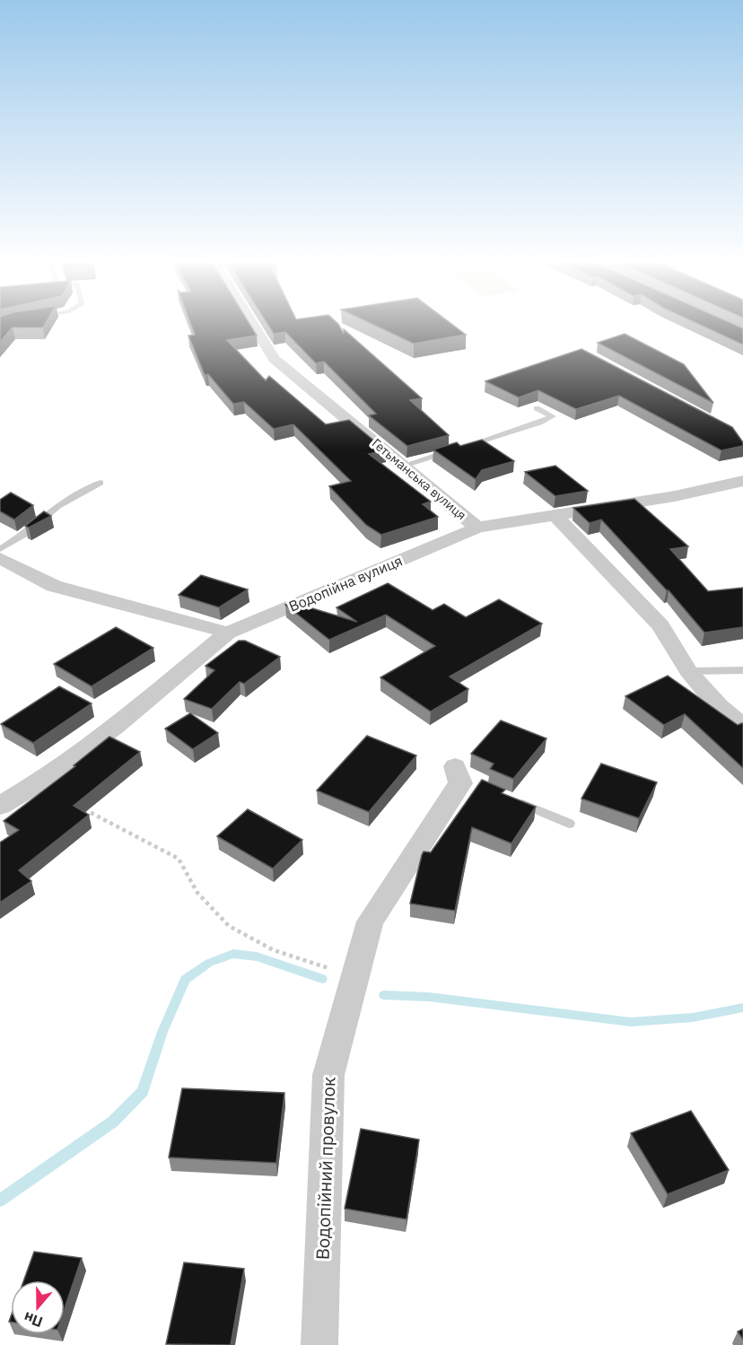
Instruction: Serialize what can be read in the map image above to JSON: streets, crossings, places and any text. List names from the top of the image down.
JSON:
{
  "streets": {
    "street": ["Гетьманська вулиця", "Водопійна вулиця", "Водопійний провулок"]
  },
  "crossings": [
    ["Гетьманська вулиця", "Водопійна вулиця"]
  ],
  "north": "bottom"
}
